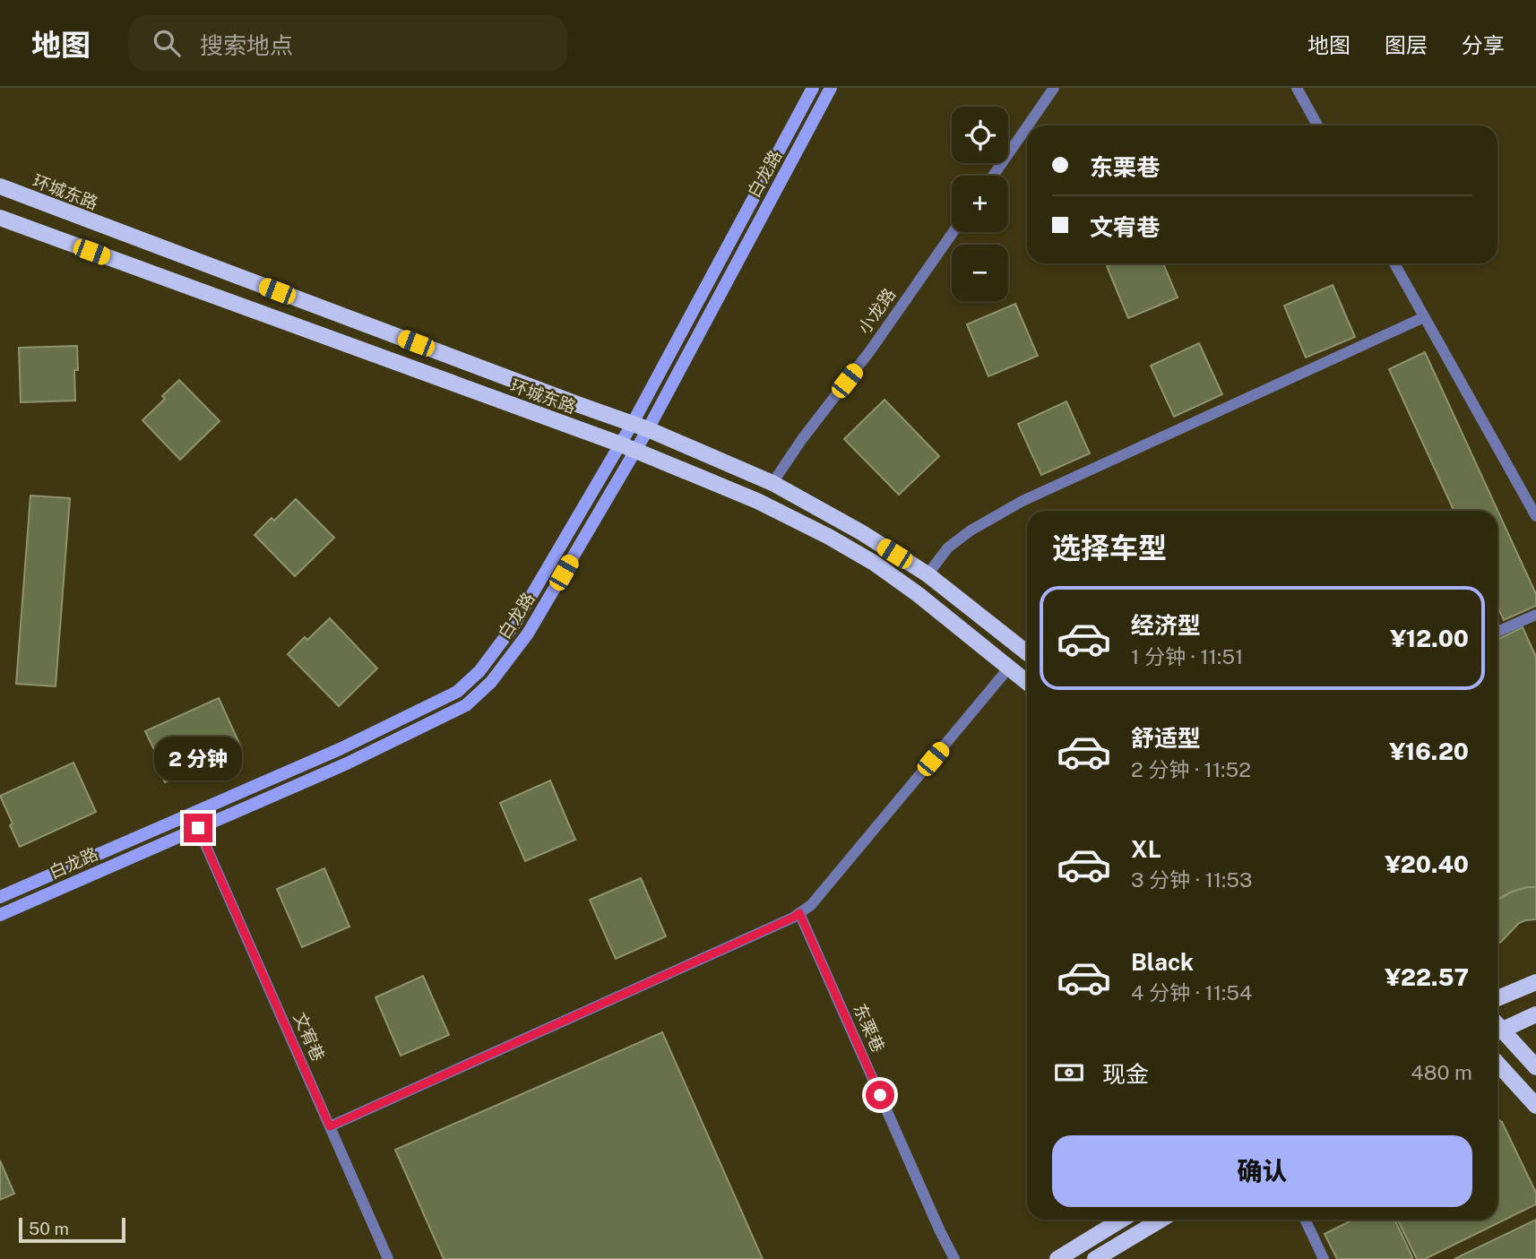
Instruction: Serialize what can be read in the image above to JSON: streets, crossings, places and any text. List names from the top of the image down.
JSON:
{
  "streets": {
    "main road": ["白龙路", "环城东路"],
    "street": ["小龙路", "东栗巷", "文宥巷"]
  },
  "crossings": [
    ["白龙路", "环城东路"],
    ["白龙路", "文宥巷"],
    ["环城东路", "小龙路"]
  ],
  "scale_bar": "50 m",
  "page": {
    "header": "地图",
    "search": "搜索地点",
    "nav": ["地图", "图层", "分享"],
    "map_buttons": ["+", "−"],
    "banner": ["东栗巷", "文宥巷"],
    "heading": "选择车型",
    "list": [
      {
        "name": "经济型",
        "note": "1 分钟 · 11:51",
        "value": "¥12.00"
      },
      {
        "name": "舒适型",
        "note": "2 分钟 · 11:52",
        "value": "¥16.20"
      },
      {
        "name": "XL",
        "note": "3 分钟 · 11:53",
        "value": "¥20.40"
      },
      {
        "name": "Black",
        "note": "4 分钟 · 11:54",
        "value": "¥22.57"
      }
    ],
    "bubble": "2 分钟",
    "pay": ["现金", "480 m"],
    "buttons": "确认",
    "scale": "50 m"
  }
}
